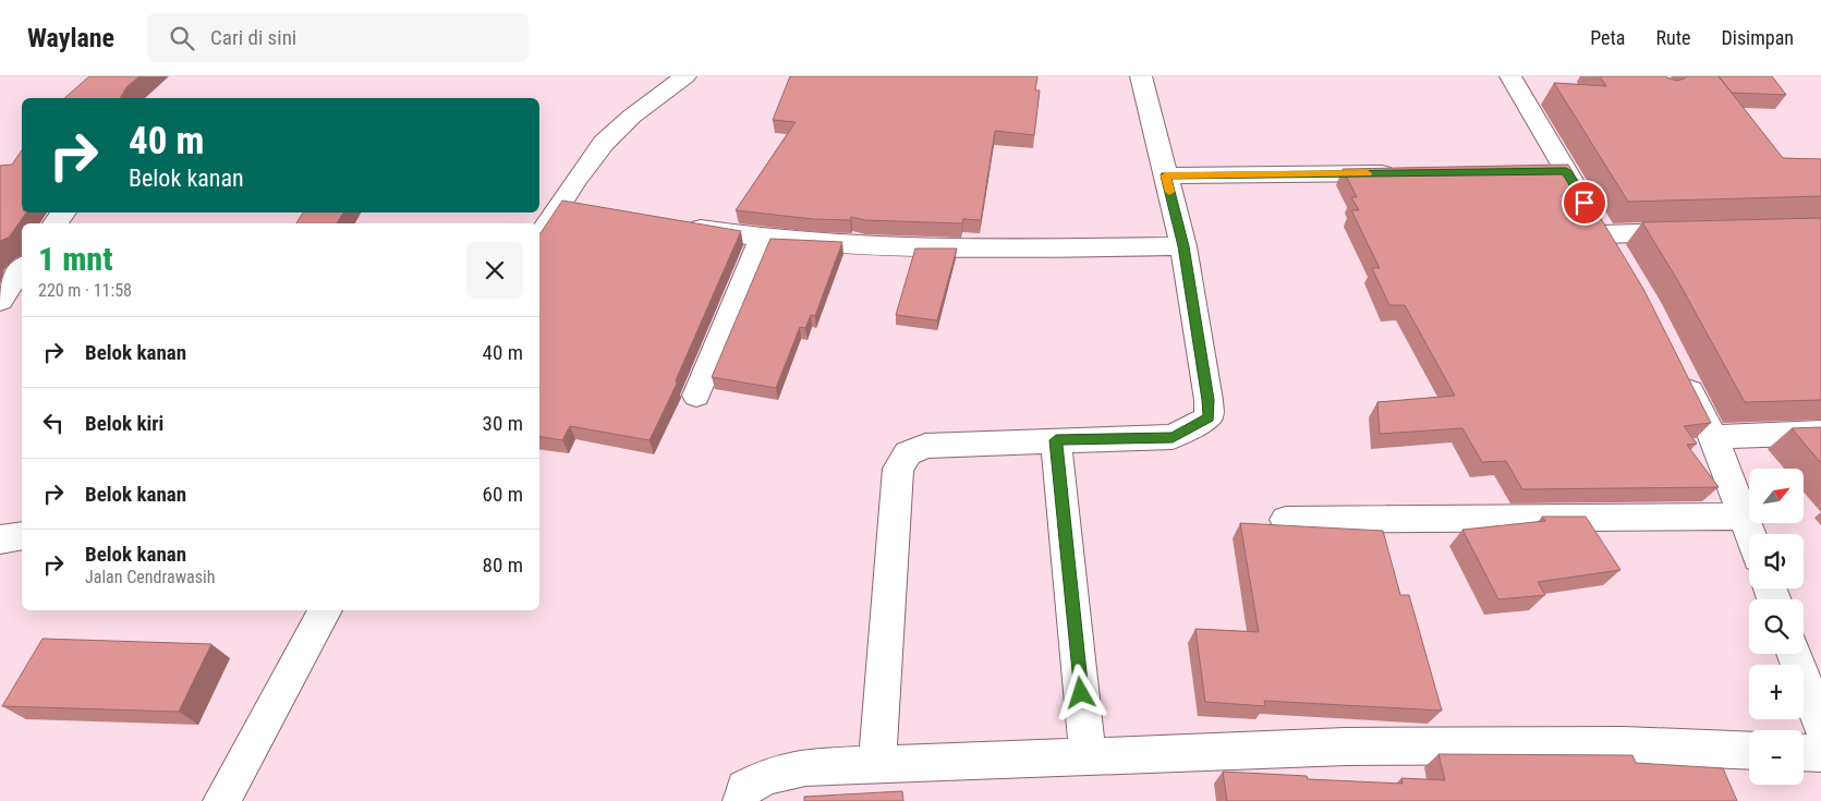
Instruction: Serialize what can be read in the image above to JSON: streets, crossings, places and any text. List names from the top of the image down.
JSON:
{
  "north": "top right",
  "page": {
    "header": "Waylane",
    "search": "Cari di sini",
    "nav": ["Peta", "Rute", "Disimpan"],
    "turn": ["40 m", "Belok kanan"],
    "heading": ["1 mnt", "220 m · 11:58"],
    "list": [
      {
        "name": "Belok kanan",
        "value": "40 m"
      },
      {
        "name": "Belok kiri",
        "value": "30 m"
      },
      {
        "name": "Belok kanan",
        "value": "60 m"
      },
      {
        "name": "Belok kanan",
        "note": "Jalan Cendrawasih",
        "value": "80 m"
      }
    ],
    "map_buttons": ["+", "−"]
  }
}
